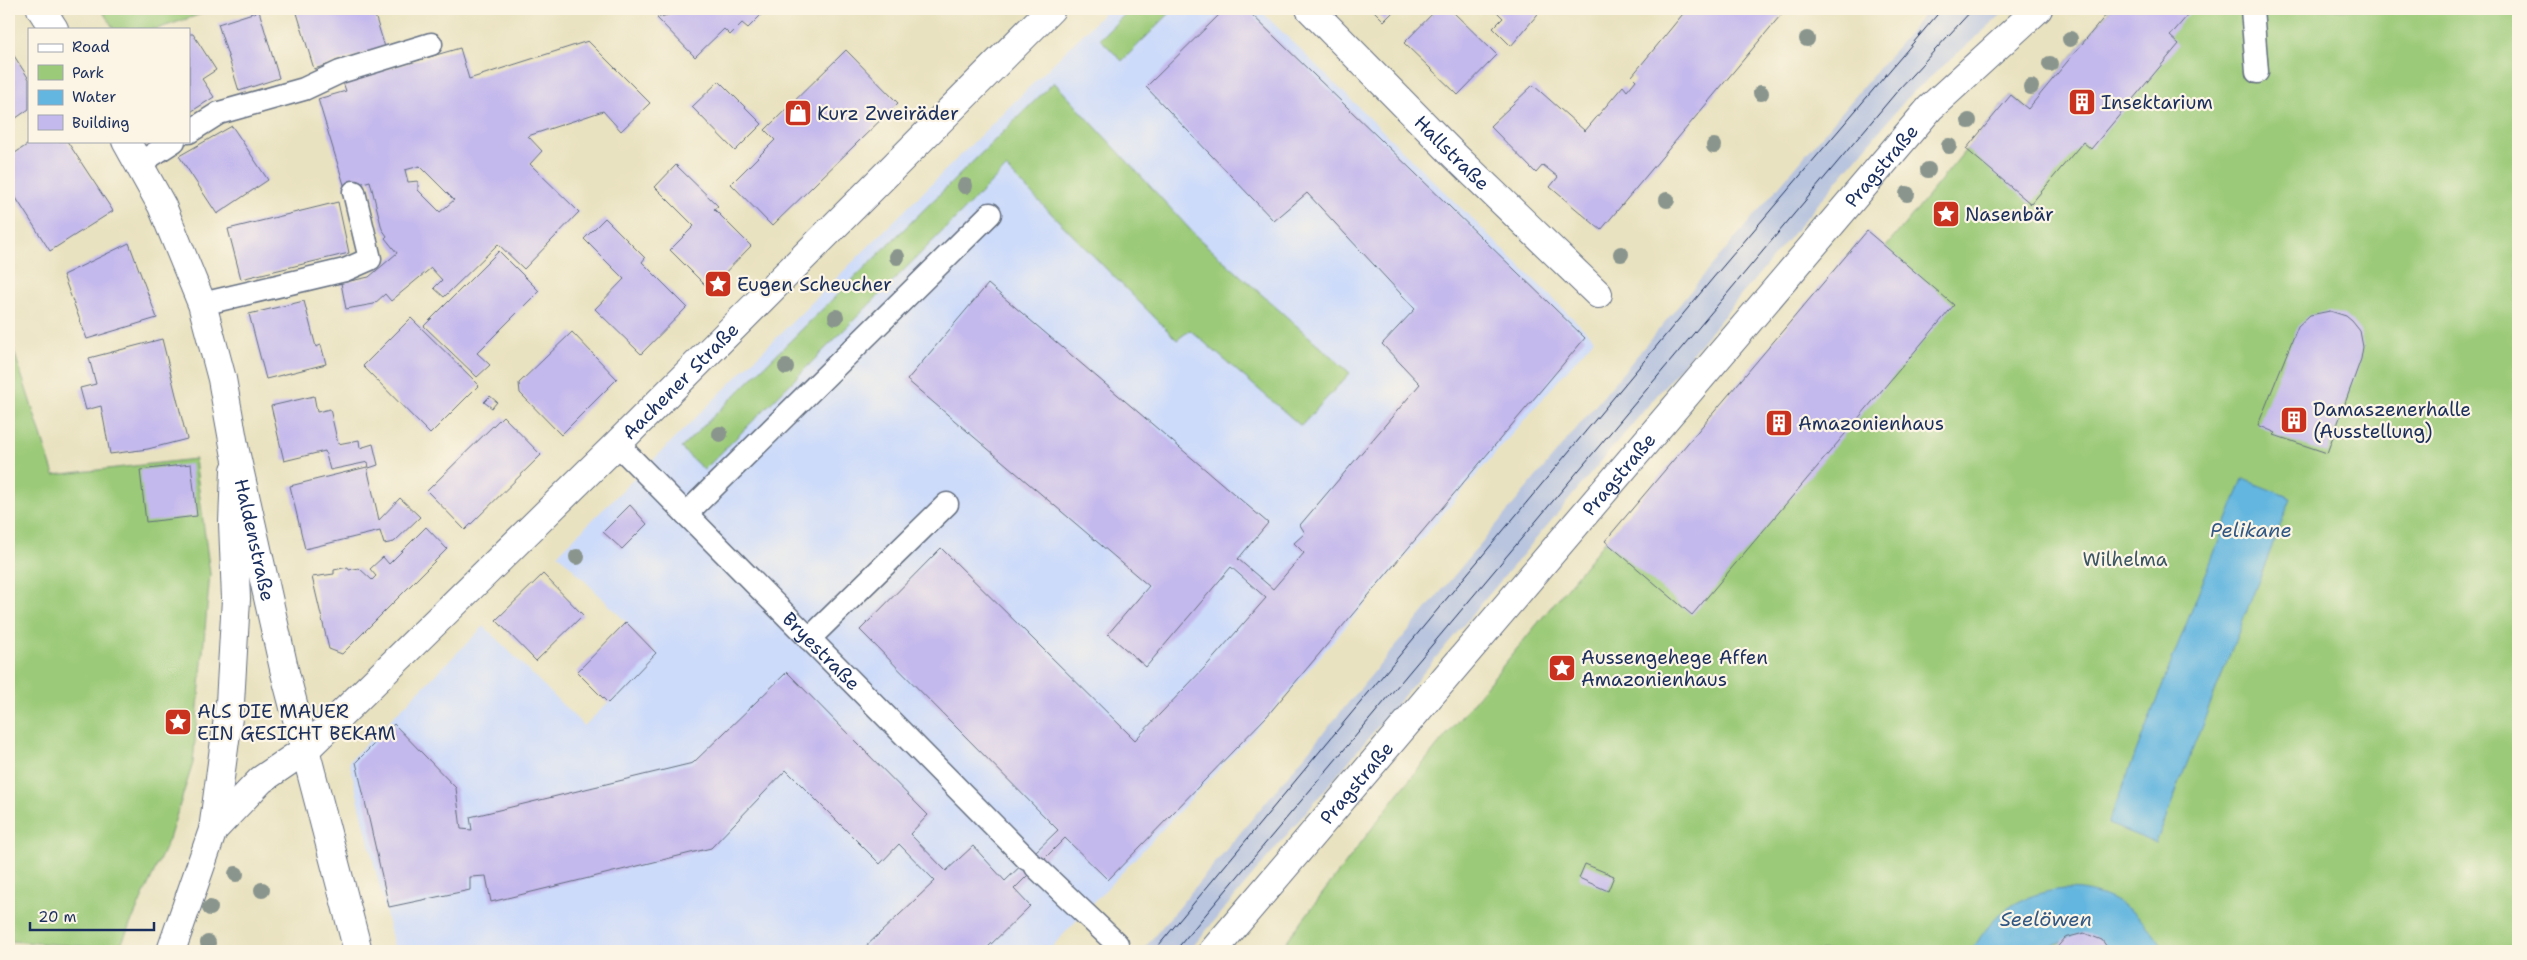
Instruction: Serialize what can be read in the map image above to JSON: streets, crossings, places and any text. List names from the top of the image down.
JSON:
{
  "streets": {
    "street": [
      "Hallstraße",
      "Pragstraße",
      "Aachener Straße",
      "Haldenstraße"
    ],
    "lane": ["Bryestraße"]
  },
  "crossings": [
    ["Aachener Straße", "Haldenstraße"],
    ["Aachener Straße", "Bryestraße"]
  ],
  "water": ["Pelikane", "Seelöwen"],
  "parks": ["Wilhelma"],
  "places": {
    "building": ["Insektarium", "Damaszenerhalle (Ausstellung)", "Amazonienhaus"],
    "shop": ["Kurz Zweiräder"],
    "place": [
      "Nasenbär",
      "Eugen Scheucher",
      "Aussengehege Affen Amazonienhaus",
      "ALS DIE MAUER EIN GESICHT BEKAM"
    ]
  },
  "legend": [
    "Road",
    "Park",
    "Water",
    "Building"
  ],
  "scale_bar": "20 m"
}
